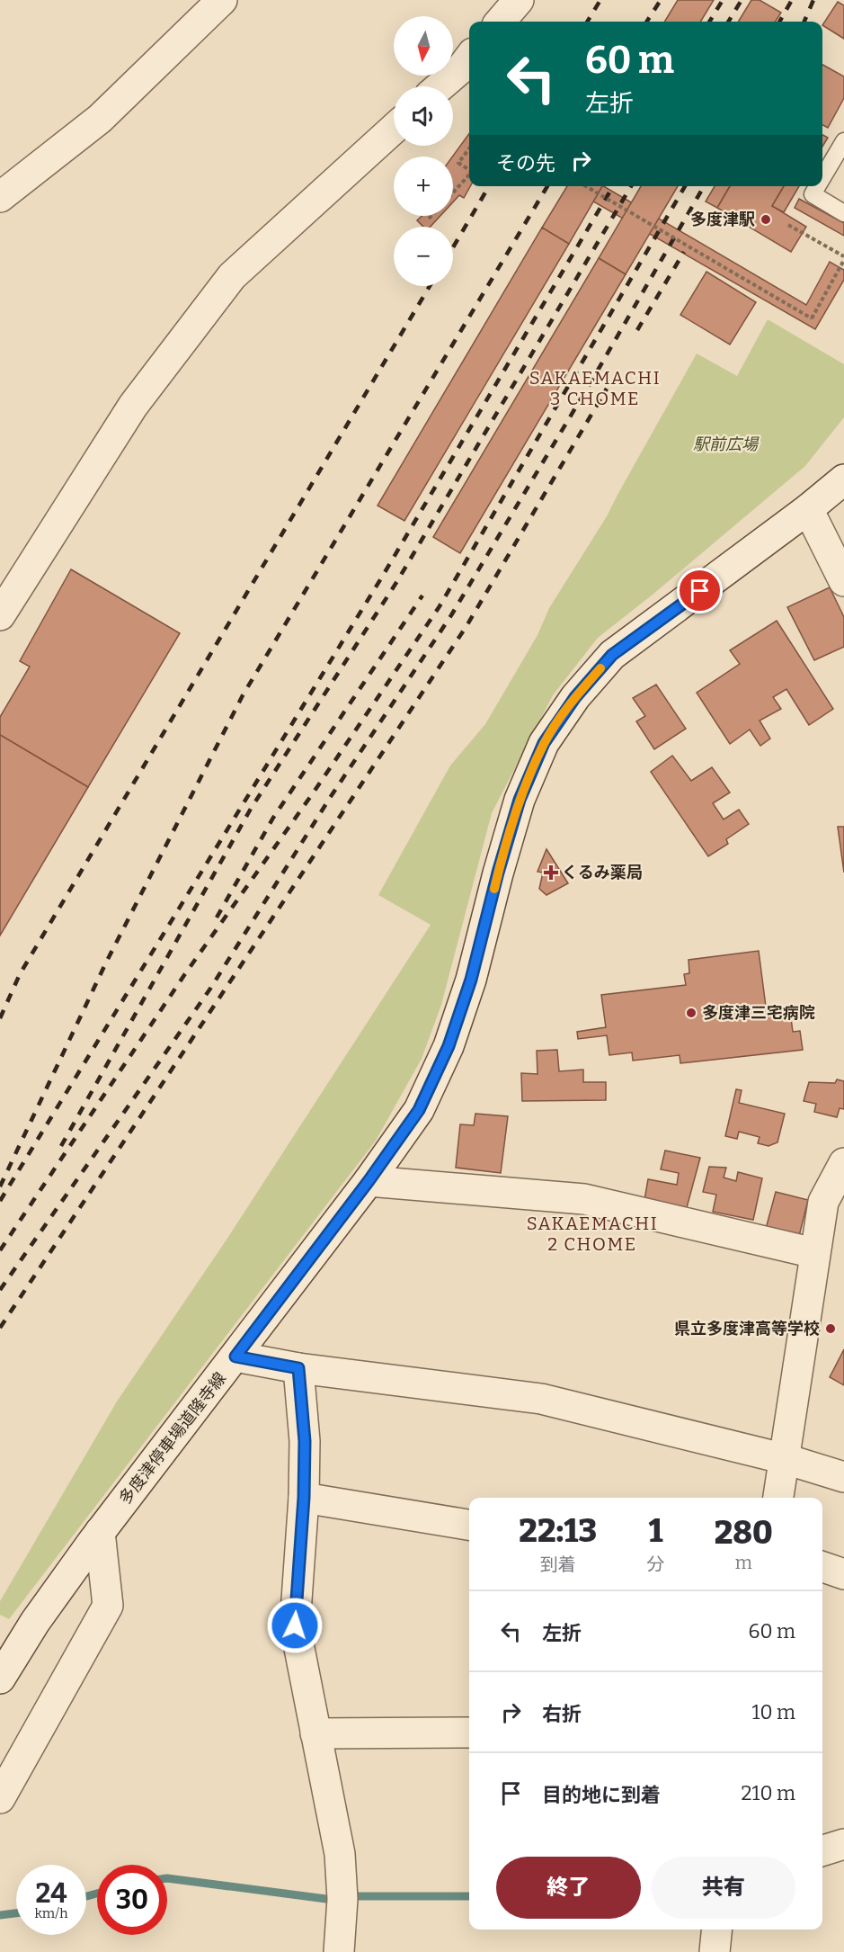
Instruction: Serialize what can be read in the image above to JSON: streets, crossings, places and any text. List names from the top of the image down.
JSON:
{
  "streets": {
    "street": ["多度津停車場道隆寺線"]
  },
  "districts": ["SAKAEMACHI 3 CHOME", "SAKAEMACHI 2 CHOME"],
  "parks": ["駅前広場"],
  "places": {
    "other": ["多度津駅", "多度津三宅病院", "県立多度津高等学校"],
    "health": ["くるみ薬局"]
  },
  "north": "bottom",
  "page": {
    "map_buttons": ["+", "−"],
    "turn": ["60 m", "左折"],
    "then": "その先",
    "eta": [
      "22:13",
      "到着",
      "1",
      "分",
      "280",
      "m"
    ],
    "list": [
      {
        "name": "左折",
        "value": "60 m"
      },
      {
        "name": "右折",
        "value": "10 m"
      },
      {
        "name": "目的地に到着",
        "value": "210 m"
      }
    ],
    "buttons": ["終了", "共有"],
    "speed": "24 km/h",
    "limit": "30"
  }
}
